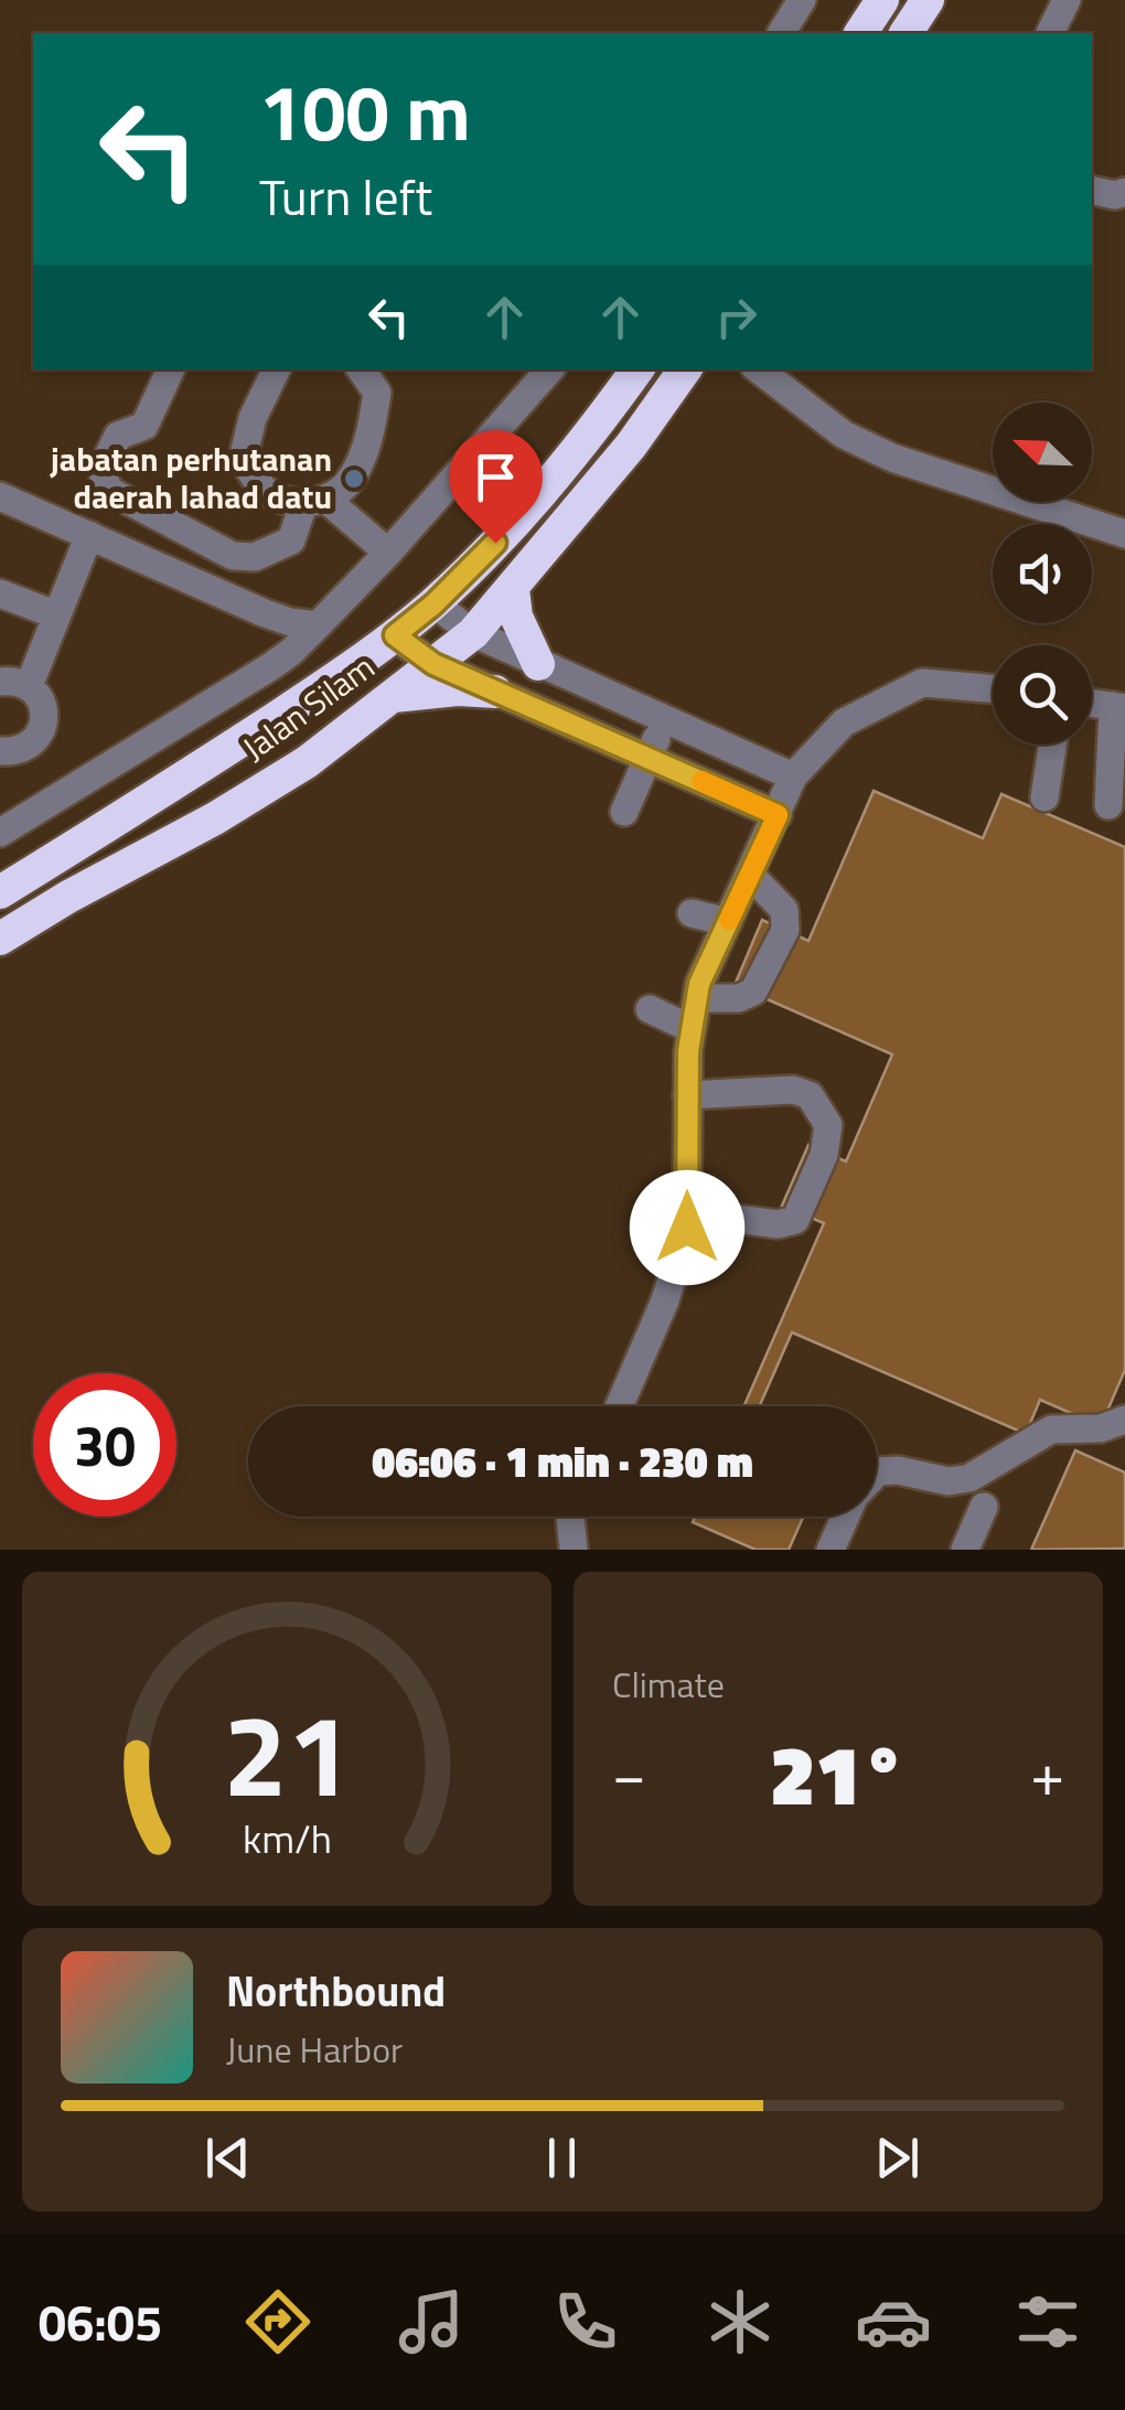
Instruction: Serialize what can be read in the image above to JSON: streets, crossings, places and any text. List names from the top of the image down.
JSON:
{
  "streets": {
    "highway": ["Jalan Silam"]
  },
  "places": ["jabatan perhutanan daerah lahad datu"],
  "north": "top left",
  "page": {
    "turn": ["100 m", "Turn left"],
    "limit": "30",
    "trip": "06:06 · 1 min · 230 m",
    "tile": "Climate",
    "heat": ["−", "21°", "+"],
    "song": ["Northbound", "June Harbor"],
    "tabs": "06:05",
    "gauge": ["21", "km/h"]
  }
}
